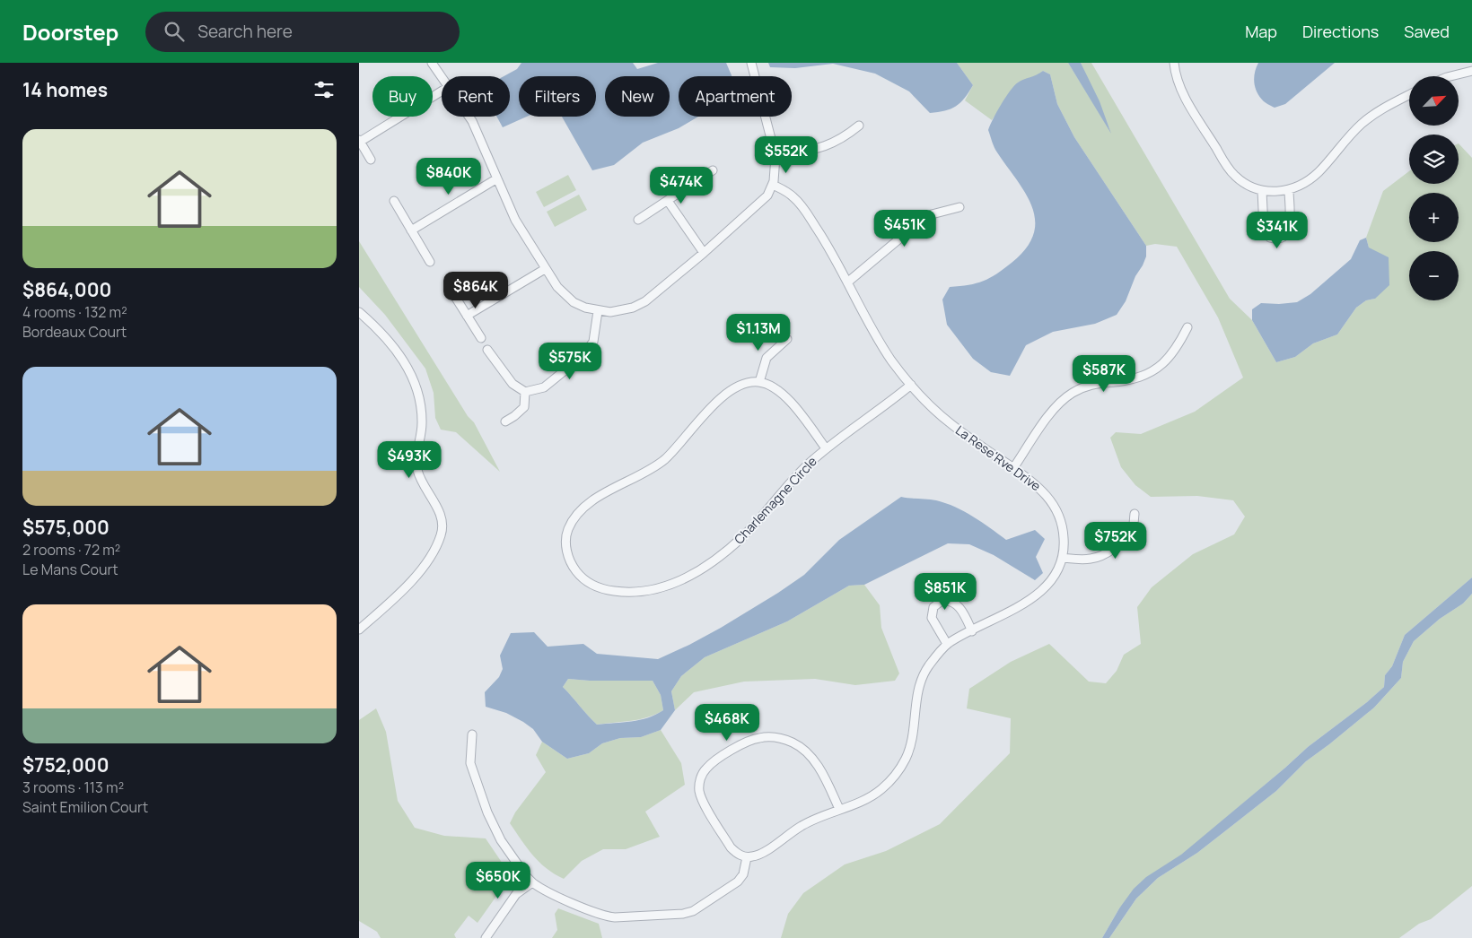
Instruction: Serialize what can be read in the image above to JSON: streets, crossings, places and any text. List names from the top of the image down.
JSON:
{
  "streets": {
    "street": ["La Rese'Rve Drive", "Charlemagne Circle"]
  },
  "crossings": [
    ["La Rese'Rve Drive", "Charlemagne Circle"]
  ],
  "north": "top right",
  "page": {
    "header": "Doorstep",
    "search": "Search here",
    "nav": ["Map", "Directions", "Saved"],
    "heading": "14 homes",
    "map_buttons": ["+", "−"],
    "chip": [
      "Buy",
      "Rent",
      "Filters",
      "New",
      "Apartment"
    ],
    "list": [
      {
        "name": "$864,000",
        "note": "4 rooms · 132 m² · Bordeaux Court"
      },
      {
        "name": "$575,000",
        "note": "2 rooms · 72 m² · Le Mans Court"
      },
      {
        "name": "$752,000",
        "note": "3 rooms · 113 m² · Saint Emilion Court"
      }
    ],
    "price": [
      "$552K",
      "$840K",
      "$474K",
      "$451K",
      "$341K",
      "$864K",
      "$1.13M",
      "$575K",
      "$587K",
      "$493K",
      "$752K",
      "$851K",
      "$468K",
      "$650K"
    ]
  }
}
